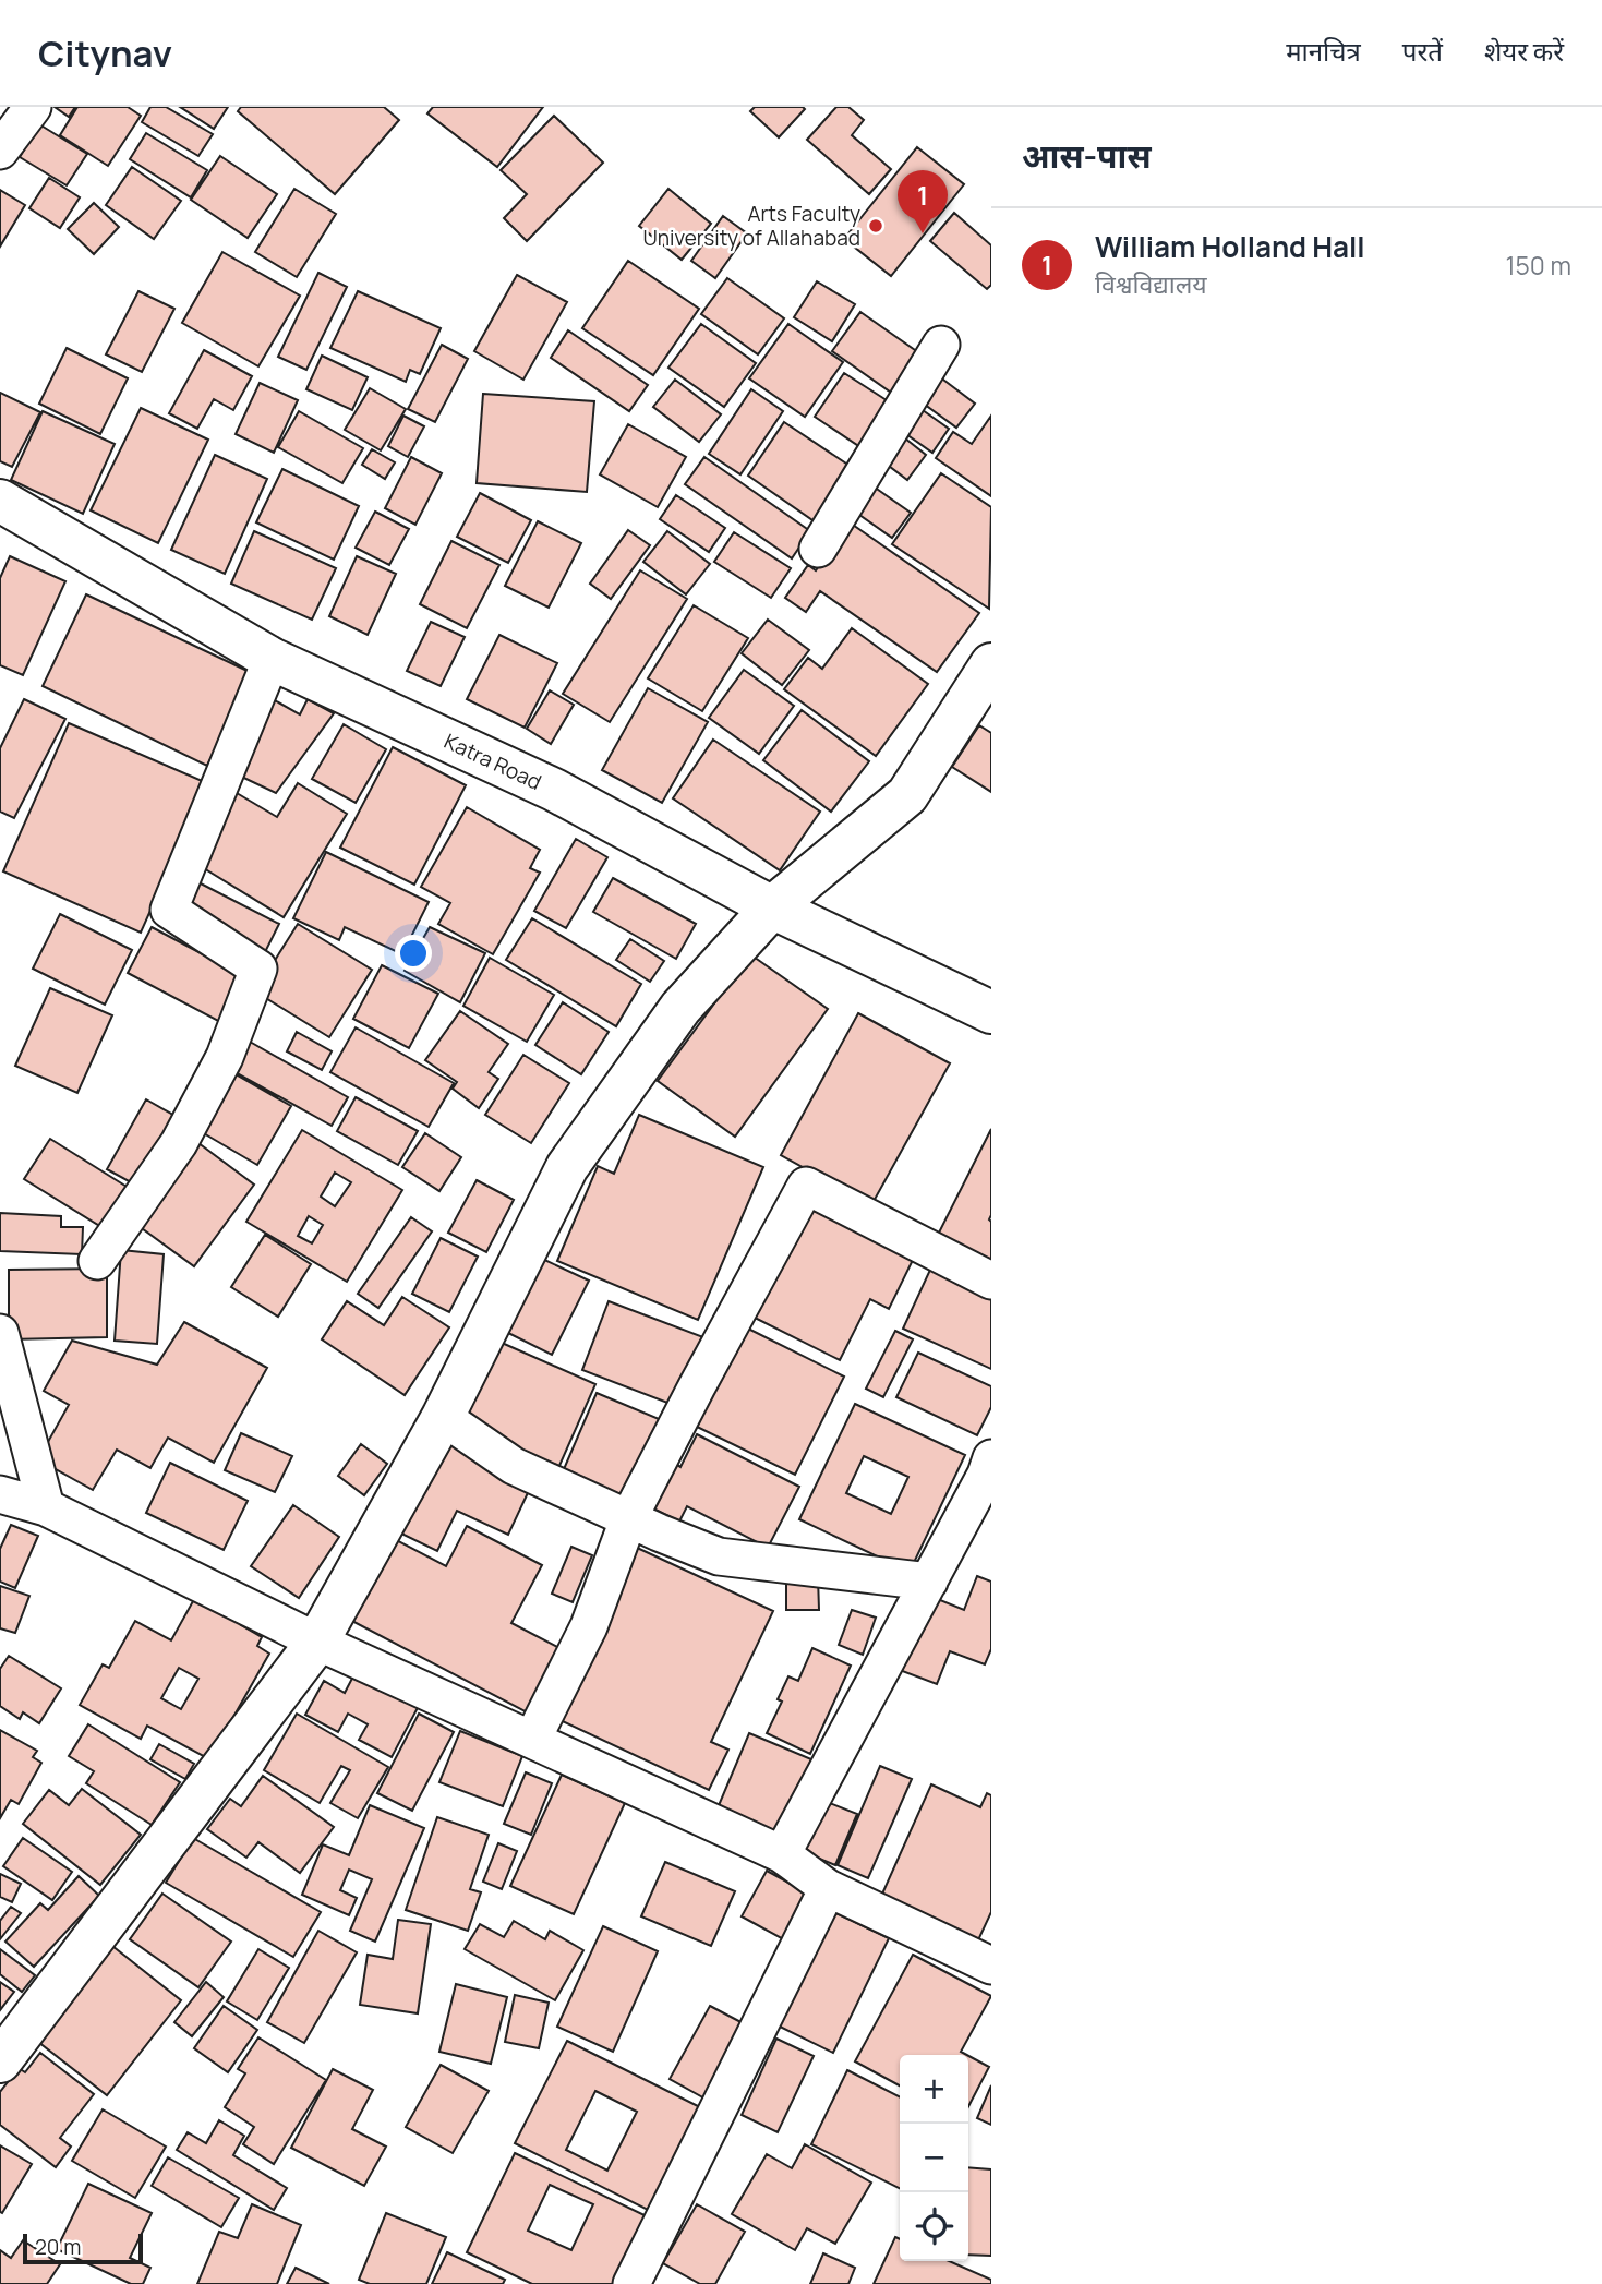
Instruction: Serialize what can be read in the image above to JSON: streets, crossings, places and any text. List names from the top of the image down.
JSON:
{
  "streets": {
    "street": ["Katra Road"]
  },
  "places": ["Arts Faculty University of Allahabad"],
  "scale_bar": "20 m",
  "page": {
    "header": "Citynav",
    "nav": ["मानचित्र", "परतें", "शेयर करें"],
    "heading": "आस-पास",
    "pins": "1",
    "list": [
      {
        "mark": "1",
        "name": "William Holland Hall",
        "note": "विश्वविद्यालय",
        "value": "150 m"
      }
    ],
    "map_buttons": ["+", "−"],
    "scale": "20 m"
  }
}
